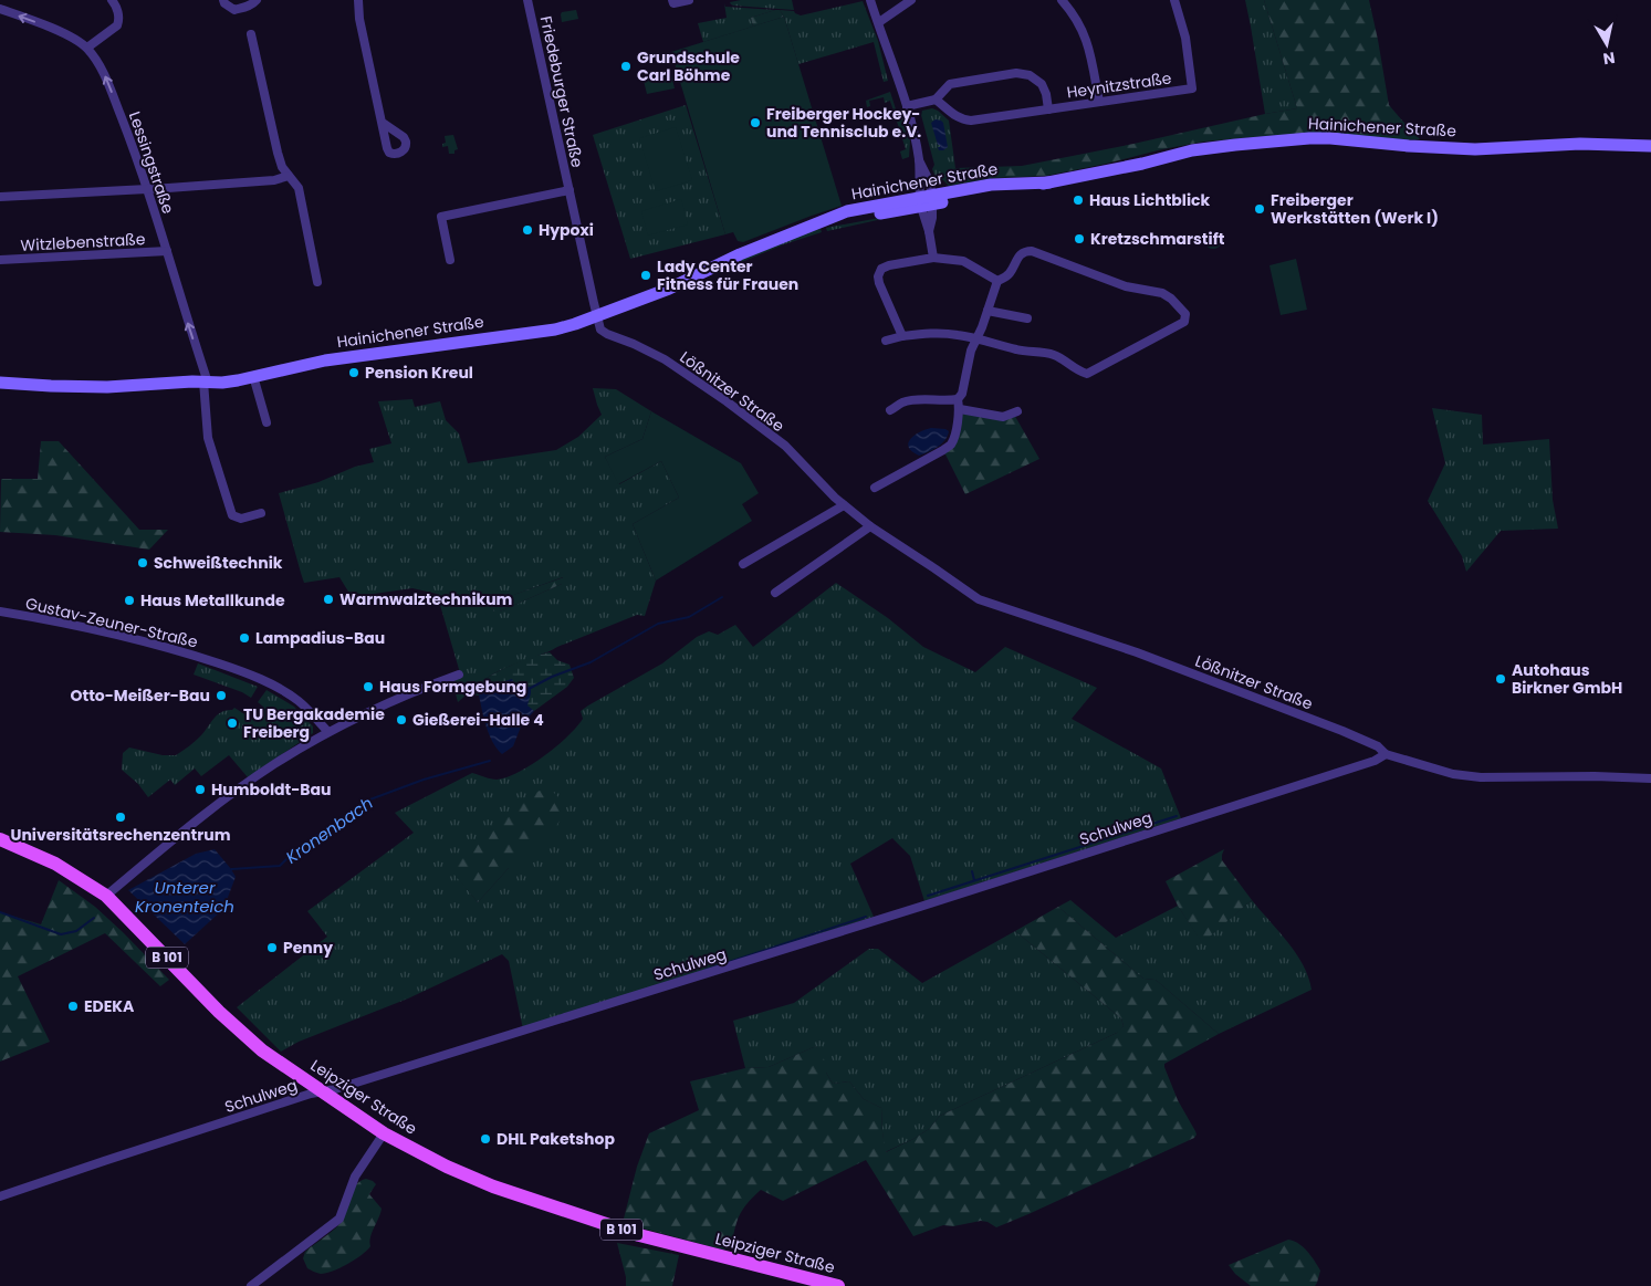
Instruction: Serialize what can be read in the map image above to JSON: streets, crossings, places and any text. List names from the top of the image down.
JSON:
{
  "streets": {
    "main road": ["Hainichener Straße", "B 101", "Leipziger Straße"],
    "street": [
      "Heynitzstraße",
      "Friedeburger Straße",
      "Lessingstraße",
      "Witzlebenstraße",
      "Lößnitzer Straße",
      "Gustav-Zeuner-Straße",
      "Schulweg"
    ]
  },
  "crossings": [
    ["Friedeburger Straße", "Hainichener Straße"],
    ["Friedeburger Straße", "Lößnitzer Straße"],
    ["Hainichener Straße", "Lessingstraße"],
    ["Hainichener Straße", "Lößnitzer Straße"],
    ["Lessingstraße", "Witzlebenstraße"],
    ["Lößnitzer Straße", "Schulweg"],
    ["Schulweg", "Leipziger Straße"]
  ],
  "one_way": ["Lessingstraße"],
  "water": ["Kronenbach", "Unterer Kronenteich"],
  "places": [
    "Grundschule Carl Böhme",
    "Freiberger Hockey- und Tennisclub e.V.",
    "Haus Lichtblick",
    "Freiberger Werkstätten (Werk I)",
    "Hypoxi",
    "Kretzschmarstift",
    "Lady Center Fitness für Frauen",
    "Pension Kreul",
    "Schweißtechnik",
    "Warmwalztechnikum",
    "Haus Metallkunde",
    "Lampadius-Bau",
    "Autohaus Birkner GmbH",
    "Haus Formgebung",
    "Otto-Meißer-Bau",
    "Gießerei-Halle 4",
    "TU Bergakademie Freiberg",
    "Humboldt-Bau",
    "Universitätsrechenzentrum",
    "Penny",
    "EDEKA",
    "DHL Paketshop"
  ],
  "north": "bottom"
}
